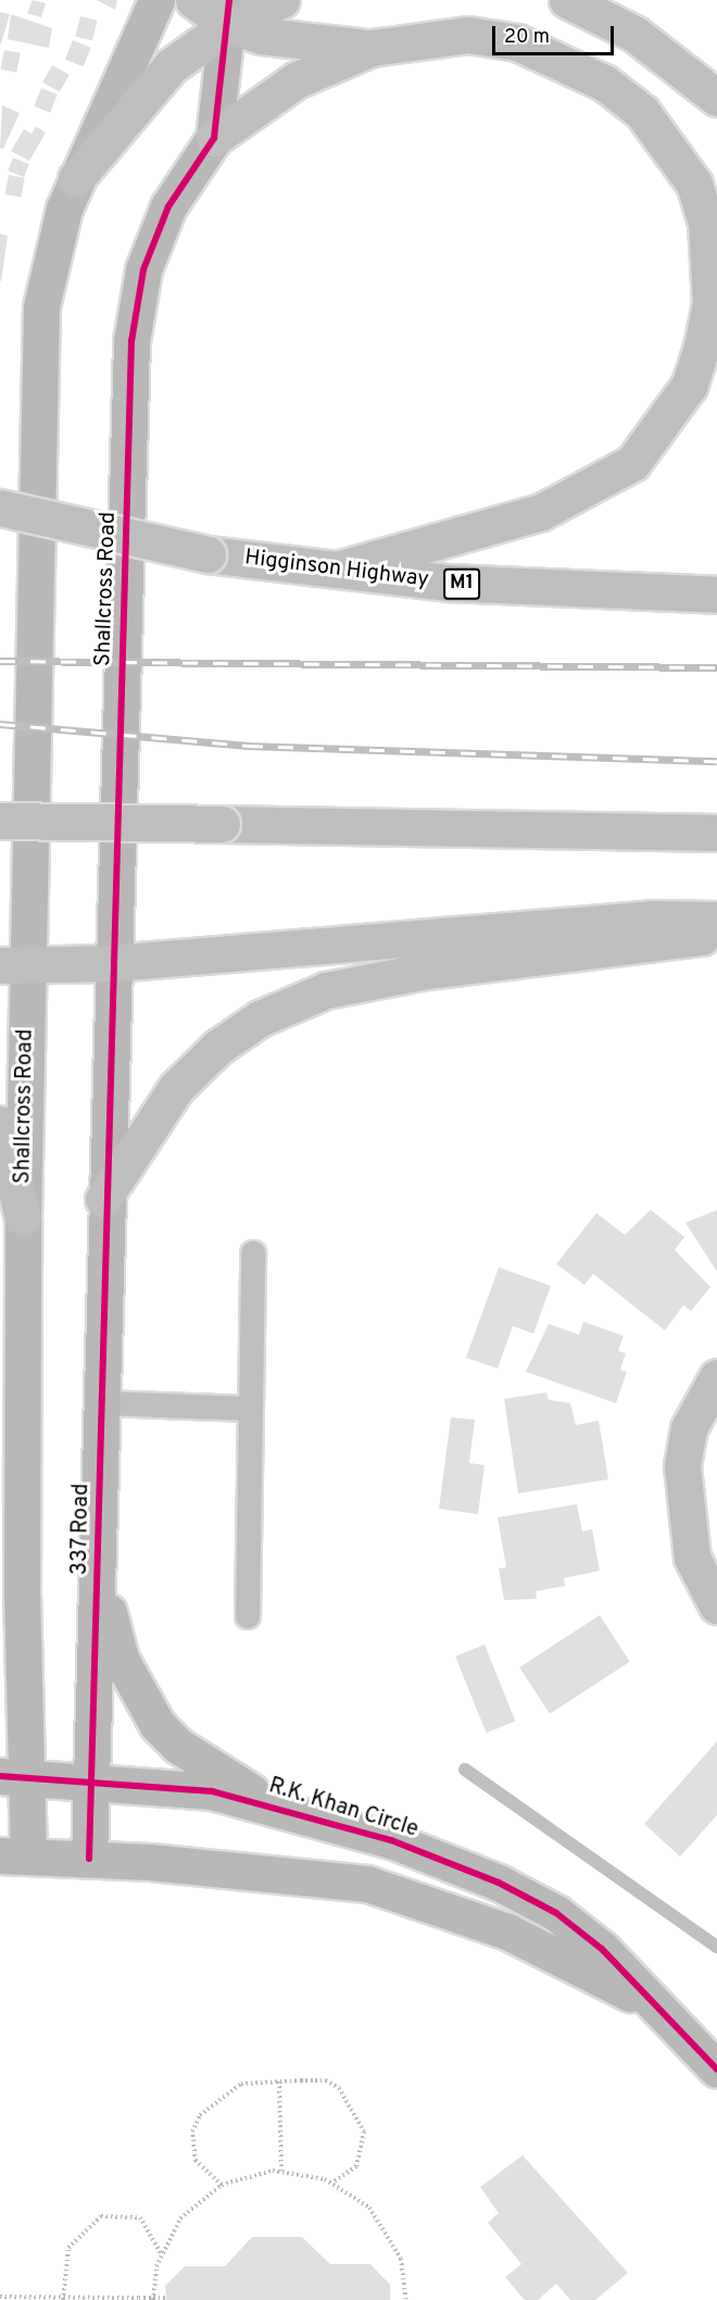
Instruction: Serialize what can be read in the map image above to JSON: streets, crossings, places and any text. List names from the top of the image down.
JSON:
{
  "streets": {
    "main road": ["Higginson Highway", "M1"],
    "street": ["Shallcross Road", "337 Road", "R.K. Khan Circle"]
  },
  "crossings": [
    ["Shallcross Road", "337 Road"],
    ["337 Road", "R.K. Khan Circle"]
  ],
  "scale_bar": "20 m"
}
